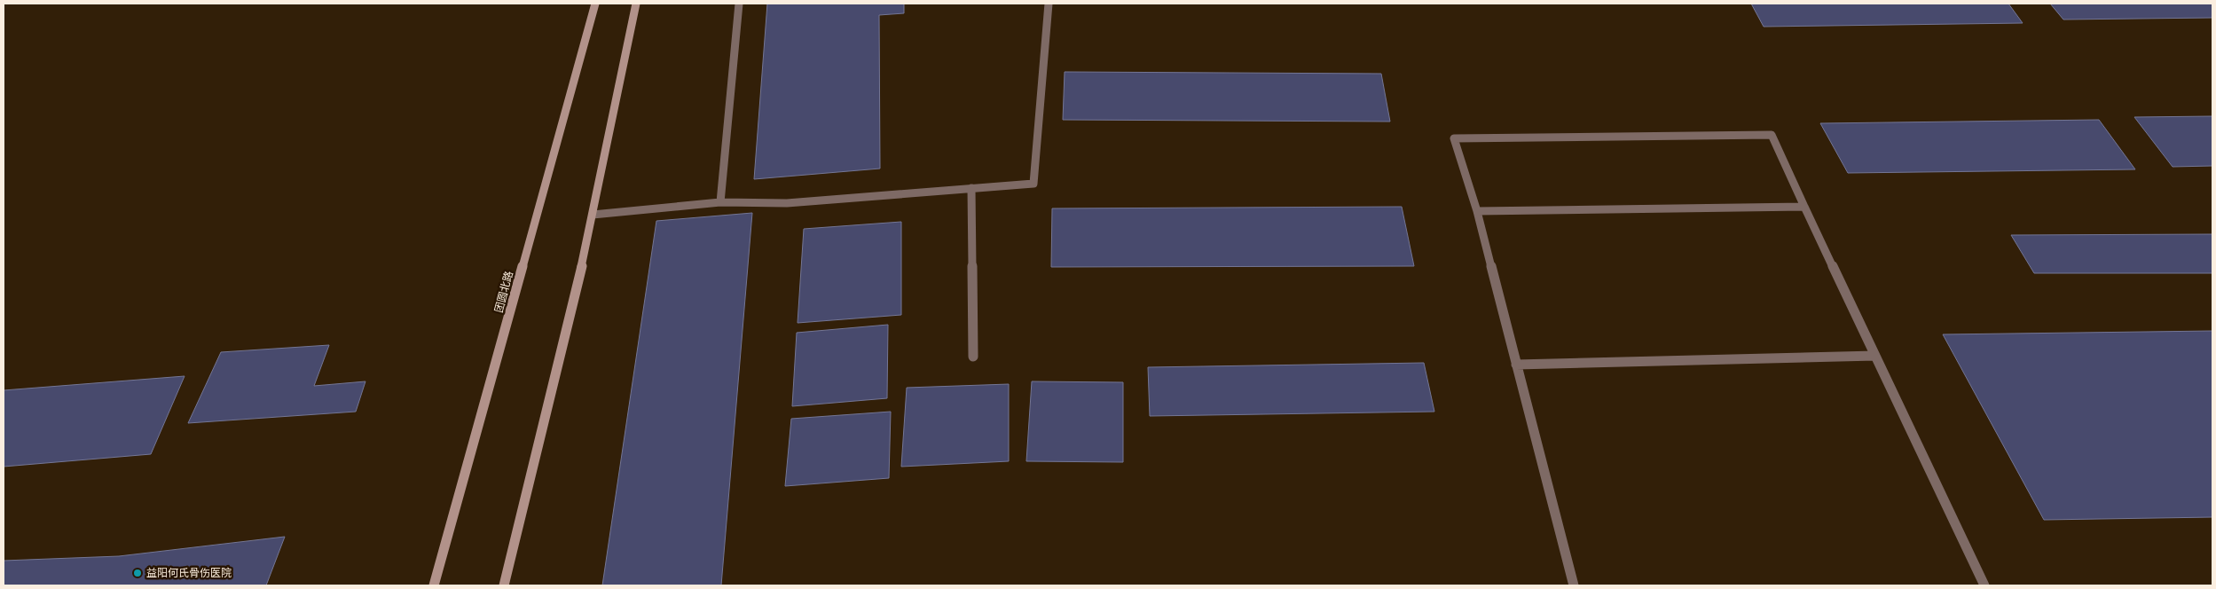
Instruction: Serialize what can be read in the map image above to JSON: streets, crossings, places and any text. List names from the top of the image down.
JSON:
{
  "streets": {
    "main road": ["团圆北路"]
  },
  "places": ["益阳何氏骨伤医院"]
}
